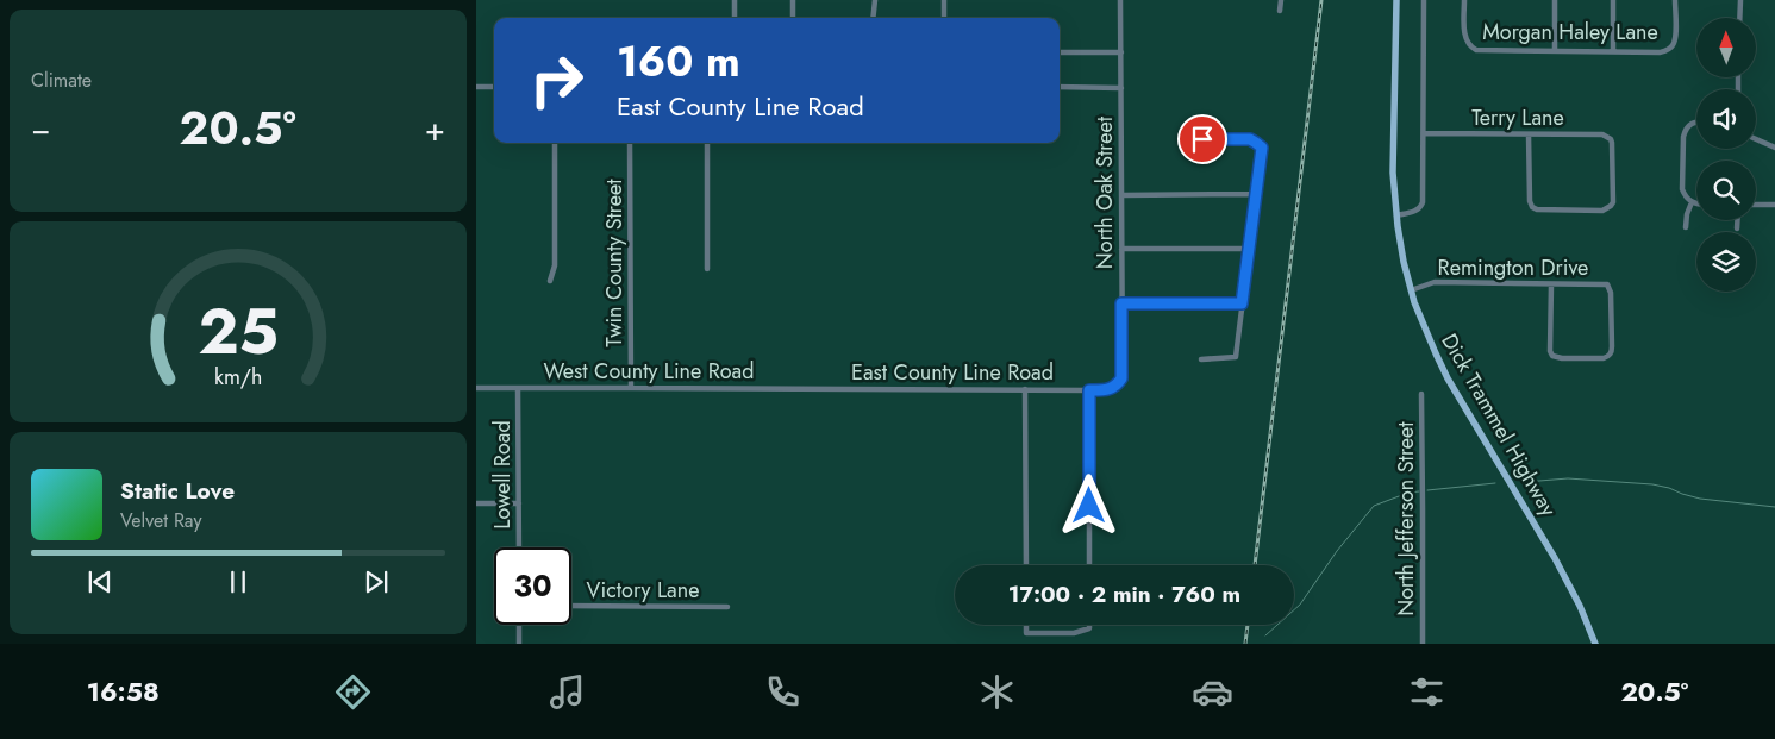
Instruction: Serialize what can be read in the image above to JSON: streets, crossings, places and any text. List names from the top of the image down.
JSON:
{
  "streets": {
    "main road": ["Dick Trammel Highway"],
    "street": [
      "Morgan Haley Lane",
      "Terry Lane",
      "North Oak Street",
      "Twin County Street",
      "Remington Drive",
      "West County Line Road",
      "East County Line Road",
      "Lowell Road",
      "North Jefferson Street",
      "Victory Lane"
    ]
  },
  "crossings": [
    ["North Oak Street", "East County Line Road"],
    ["Twin County Street", "West County Line Road"],
    ["Remington Drive", "Dick Trammel Highway"],
    ["West County Line Road", "East County Line Road"],
    ["West County Line Road", "Lowell Road"]
  ],
  "north": "top",
  "page": {
    "tile": "Climate",
    "turn": ["160 m", "East County Line Road"],
    "heat": ["−", "20.5°", "+"],
    "song": ["Static Love", "Velvet Ray"],
    "limit": "30",
    "trip": "17:00 · 2 min · 760 m",
    "tabs": ["16:58", "20.5°"],
    "gauge": ["25", "km/h"]
  }
}
